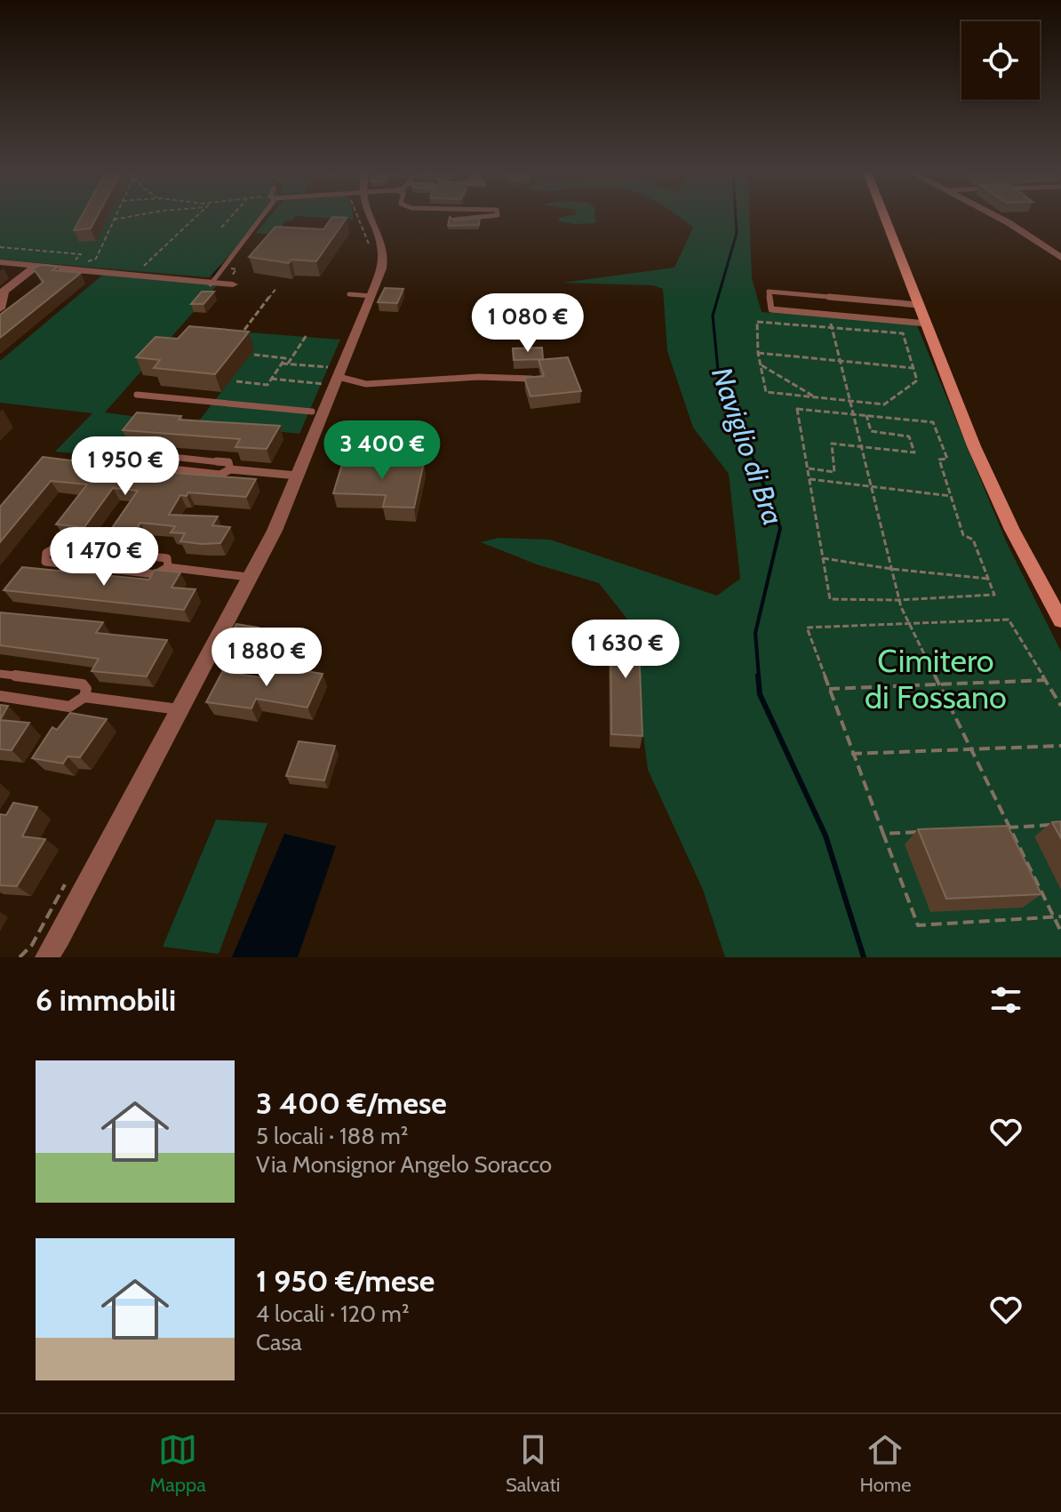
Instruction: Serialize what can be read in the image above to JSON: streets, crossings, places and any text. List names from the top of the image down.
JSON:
{
  "water": ["Naviglio di Bra"],
  "parks": ["Cimitero di Fossano"],
  "page": {
    "price": [
      "1 080 €",
      "3 400 €",
      "1 950 €",
      "1 470 €",
      "1 630 €",
      "1 880 €"
    ],
    "heading": "6 immobili",
    "list": [
      {
        "name": "3 400 €/mese",
        "note": "5 locali · 188 m² · Via Monsignor Angelo Soracco"
      },
      {
        "name": "1 950 €/mese",
        "note": "4 locali · 120 m² · Casa"
      }
    ],
    "tabs": ["Mappa", "Salvati", "Home"]
  }
}
